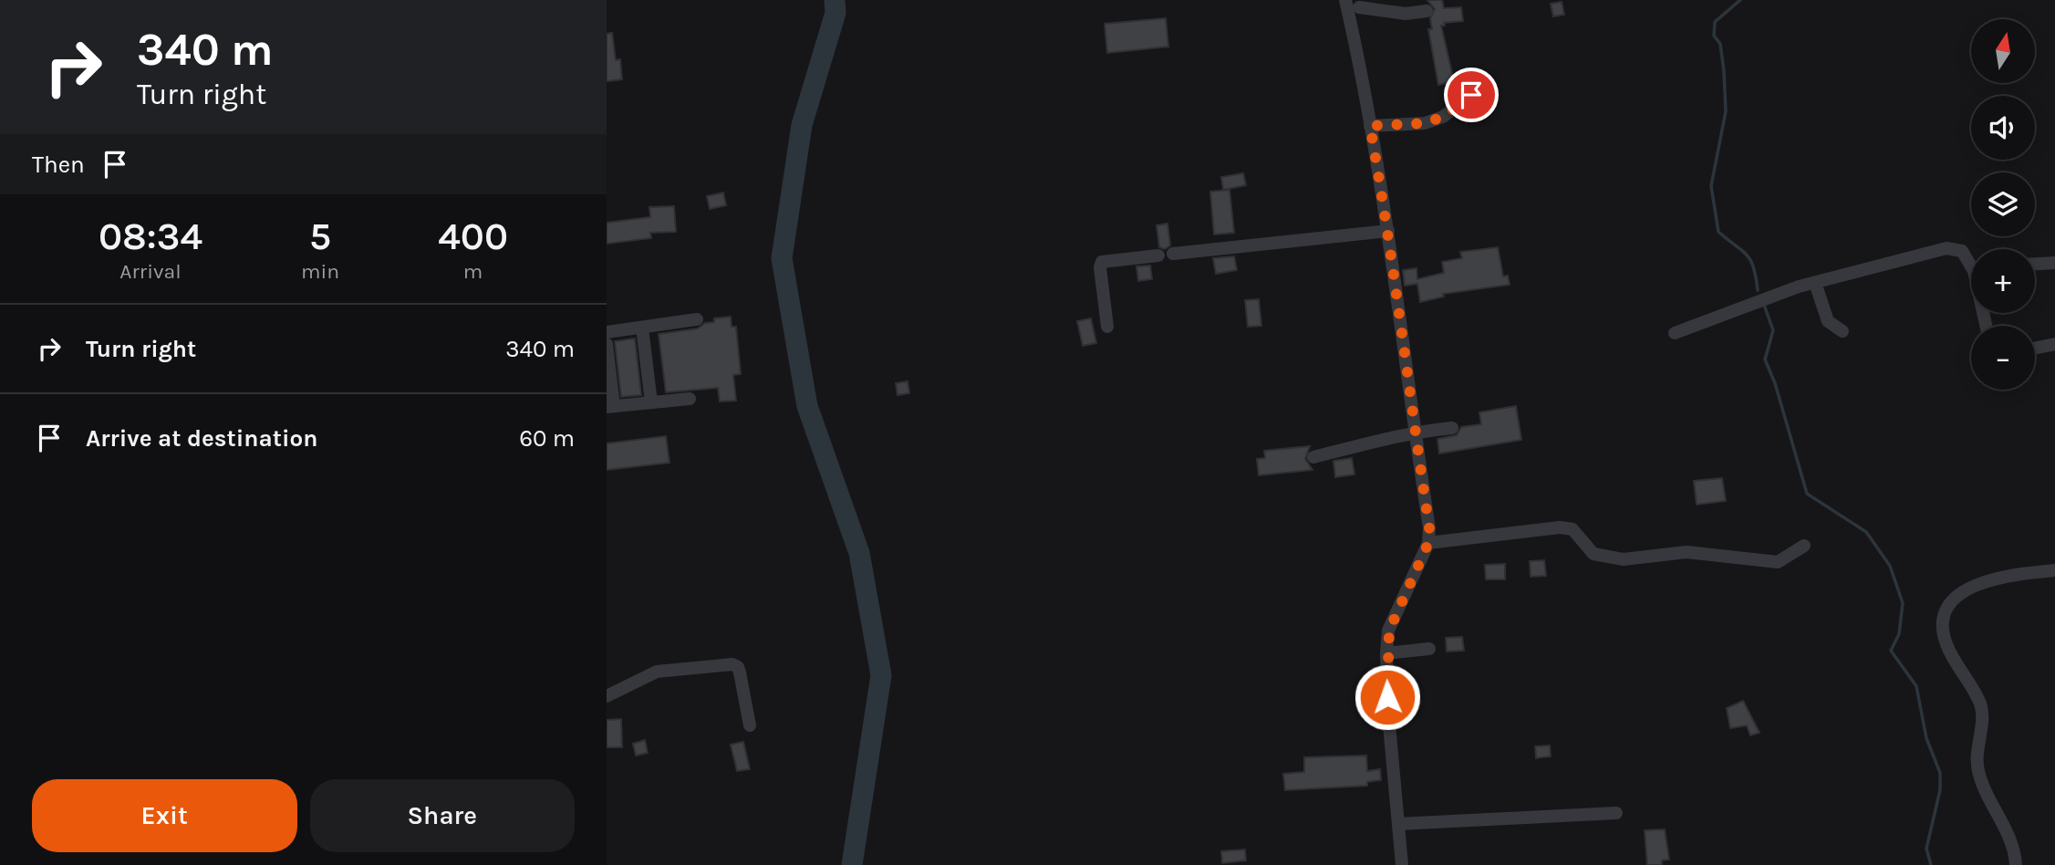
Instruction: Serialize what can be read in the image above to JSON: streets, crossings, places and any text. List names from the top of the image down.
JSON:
{
  "north": "top",
  "page": {
    "turn": ["340 m", "Turn right"],
    "map_buttons": ["+", "−"],
    "then": "Then",
    "eta": [
      "08:34",
      "Arrival",
      "5",
      "min",
      "400",
      "m"
    ],
    "list": [
      {
        "name": "Turn right",
        "value": "340 m"
      },
      {
        "name": "Arrive at destination",
        "value": "60 m"
      }
    ],
    "buttons": ["Exit", "Share"]
  }
}
